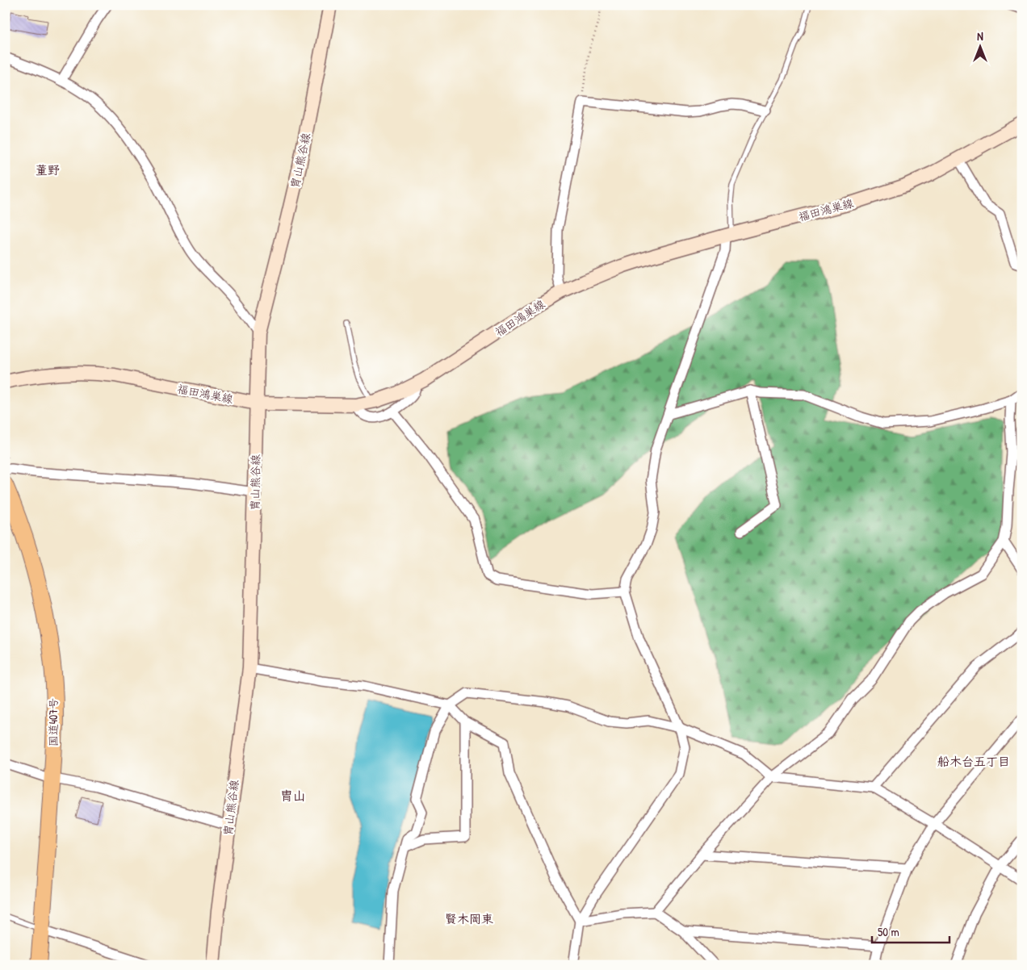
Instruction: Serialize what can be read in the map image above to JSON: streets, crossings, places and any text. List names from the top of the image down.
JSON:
{
  "streets": {
    "highway": ["国道407号"],
    "main road": ["胄山熊谷線", "福田鴻巣線"]
  },
  "crossings": [
    ["胄山熊谷線", "福田鴻巣線"]
  ],
  "districts": [
    "董野",
    "船木台五丁目",
    "冑山",
    "賢木岡東"
  ],
  "scale_bar": "50 m",
  "north": "top"
}
